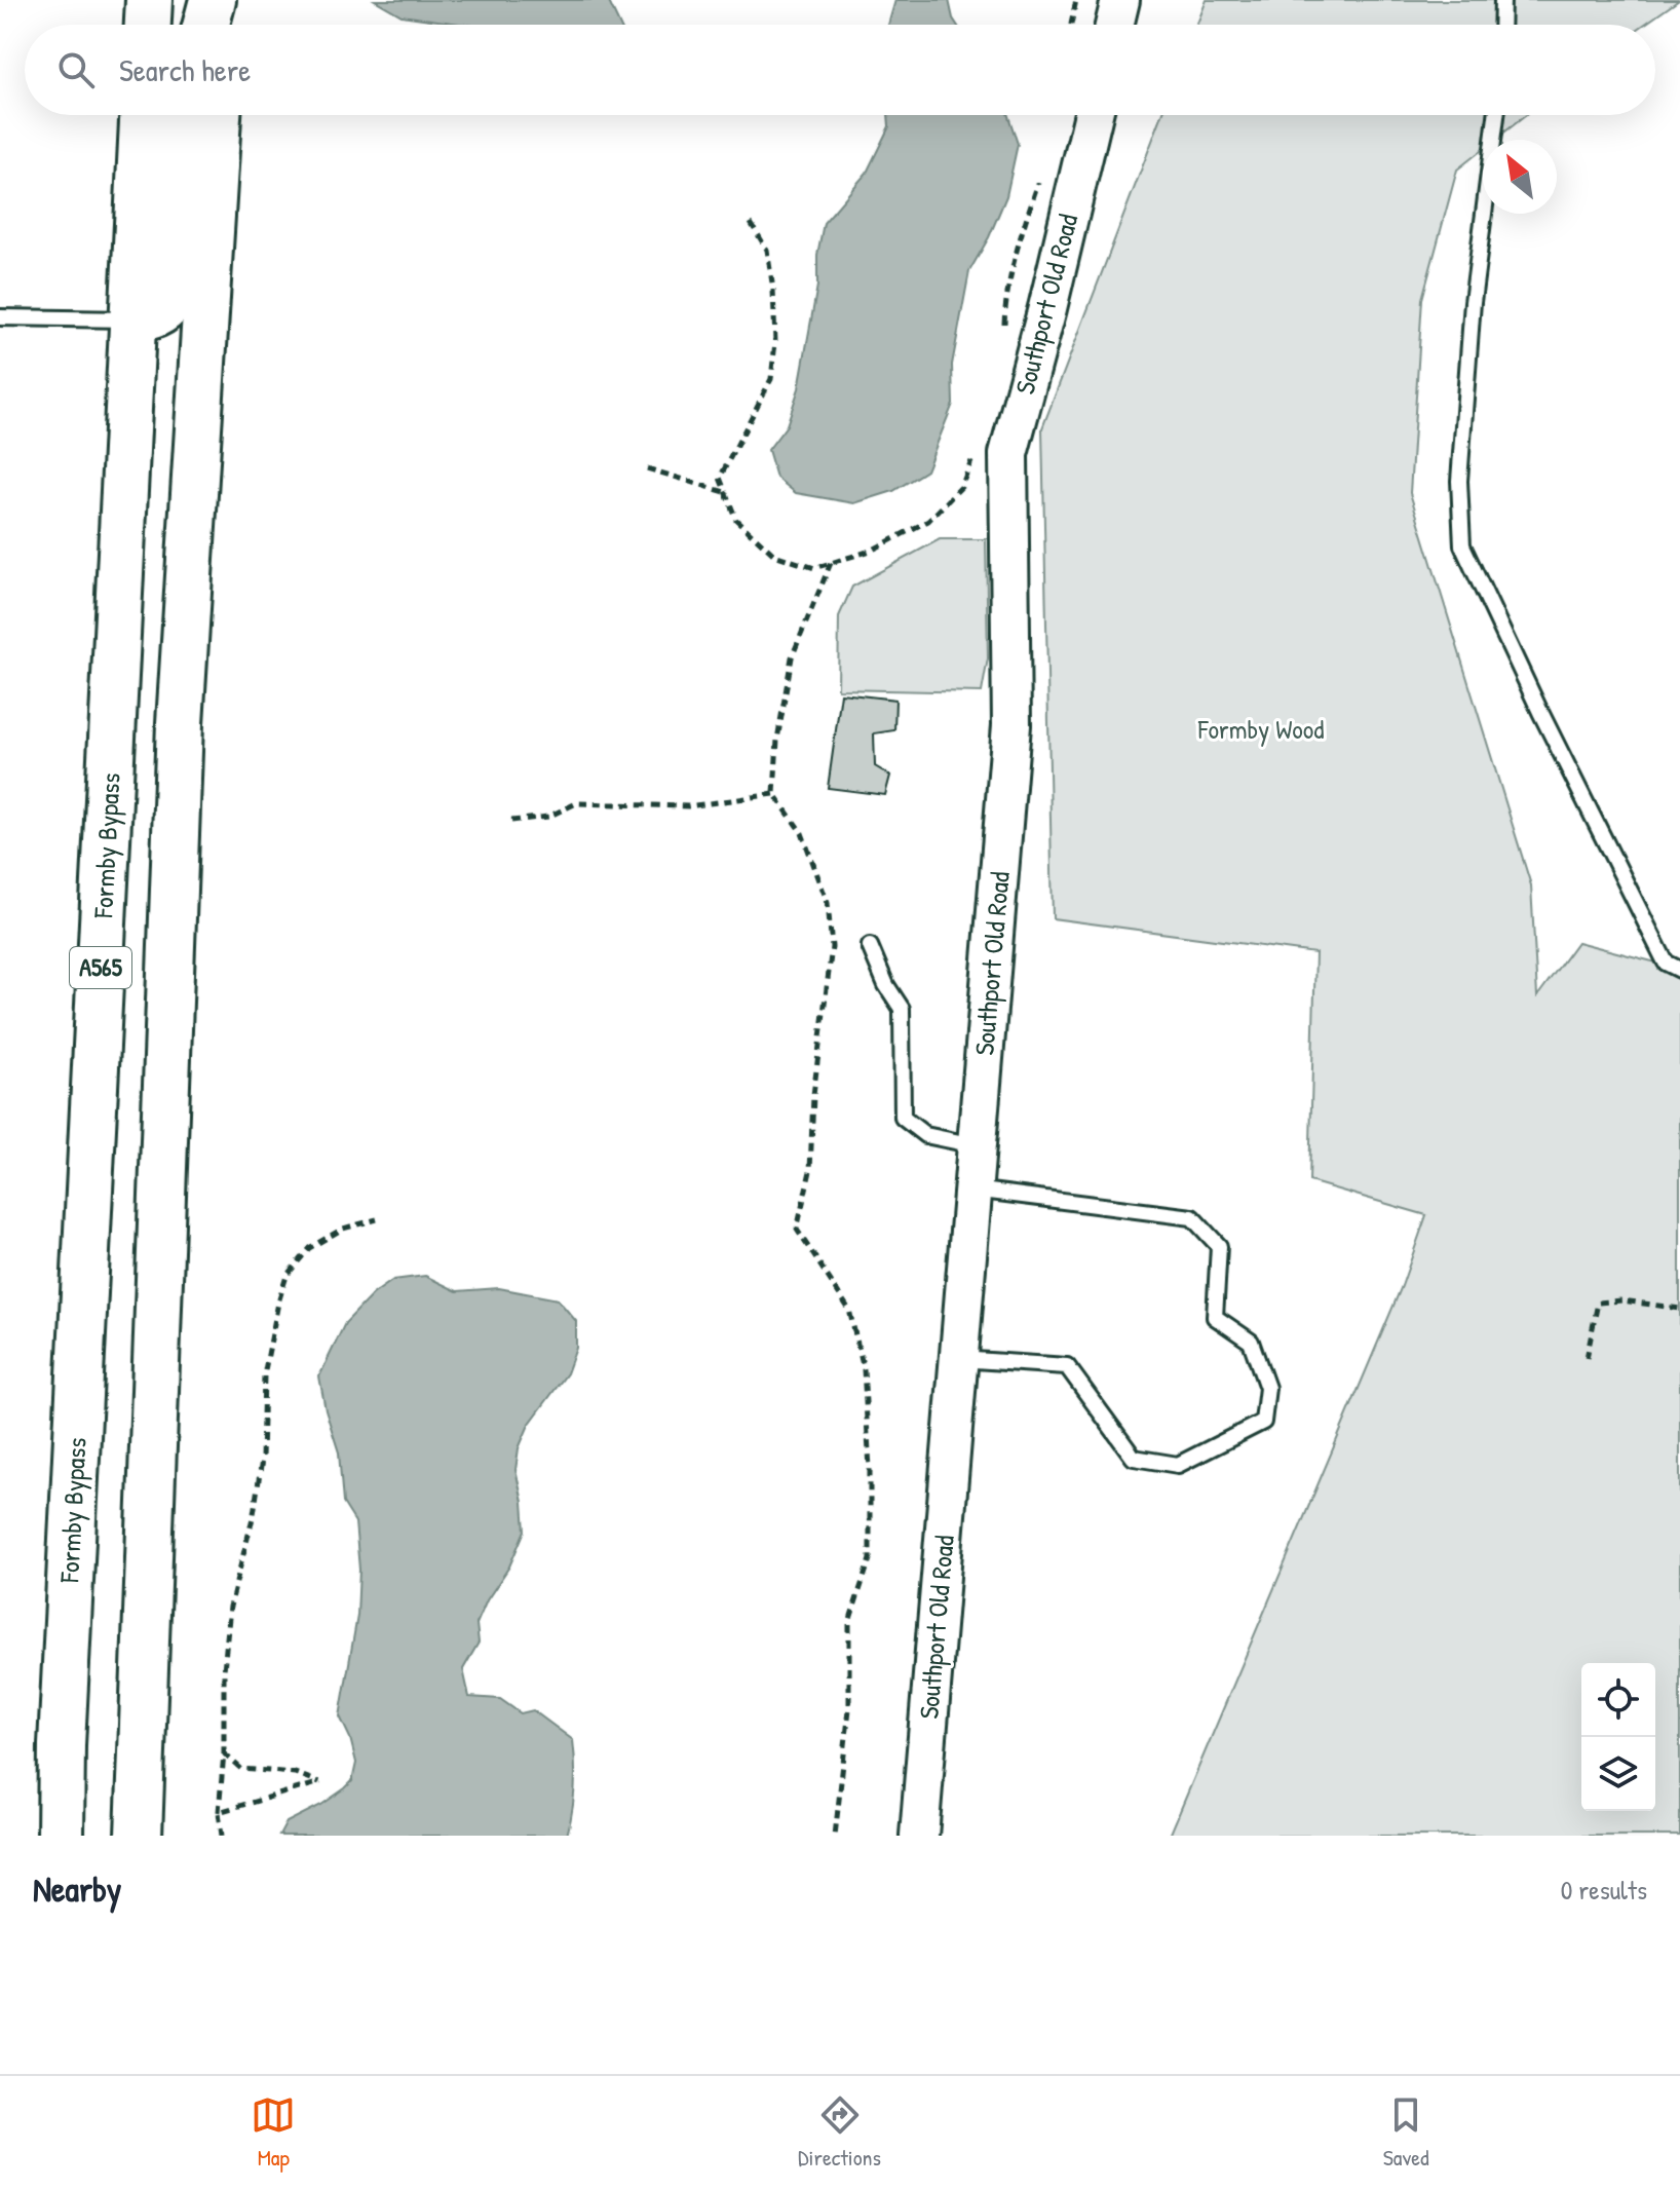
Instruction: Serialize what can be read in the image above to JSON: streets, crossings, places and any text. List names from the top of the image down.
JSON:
{
  "streets": {
    "highway": ["Formby Bypass", "A565"],
    "street": ["Southport Old Road"]
  },
  "parks": ["Formby Wood"],
  "north": "top left",
  "page": {
    "search": "Search here",
    "heading": ["Nearby", "0 results"],
    "nav": ["Map", "Directions", "Saved"]
  }
}
